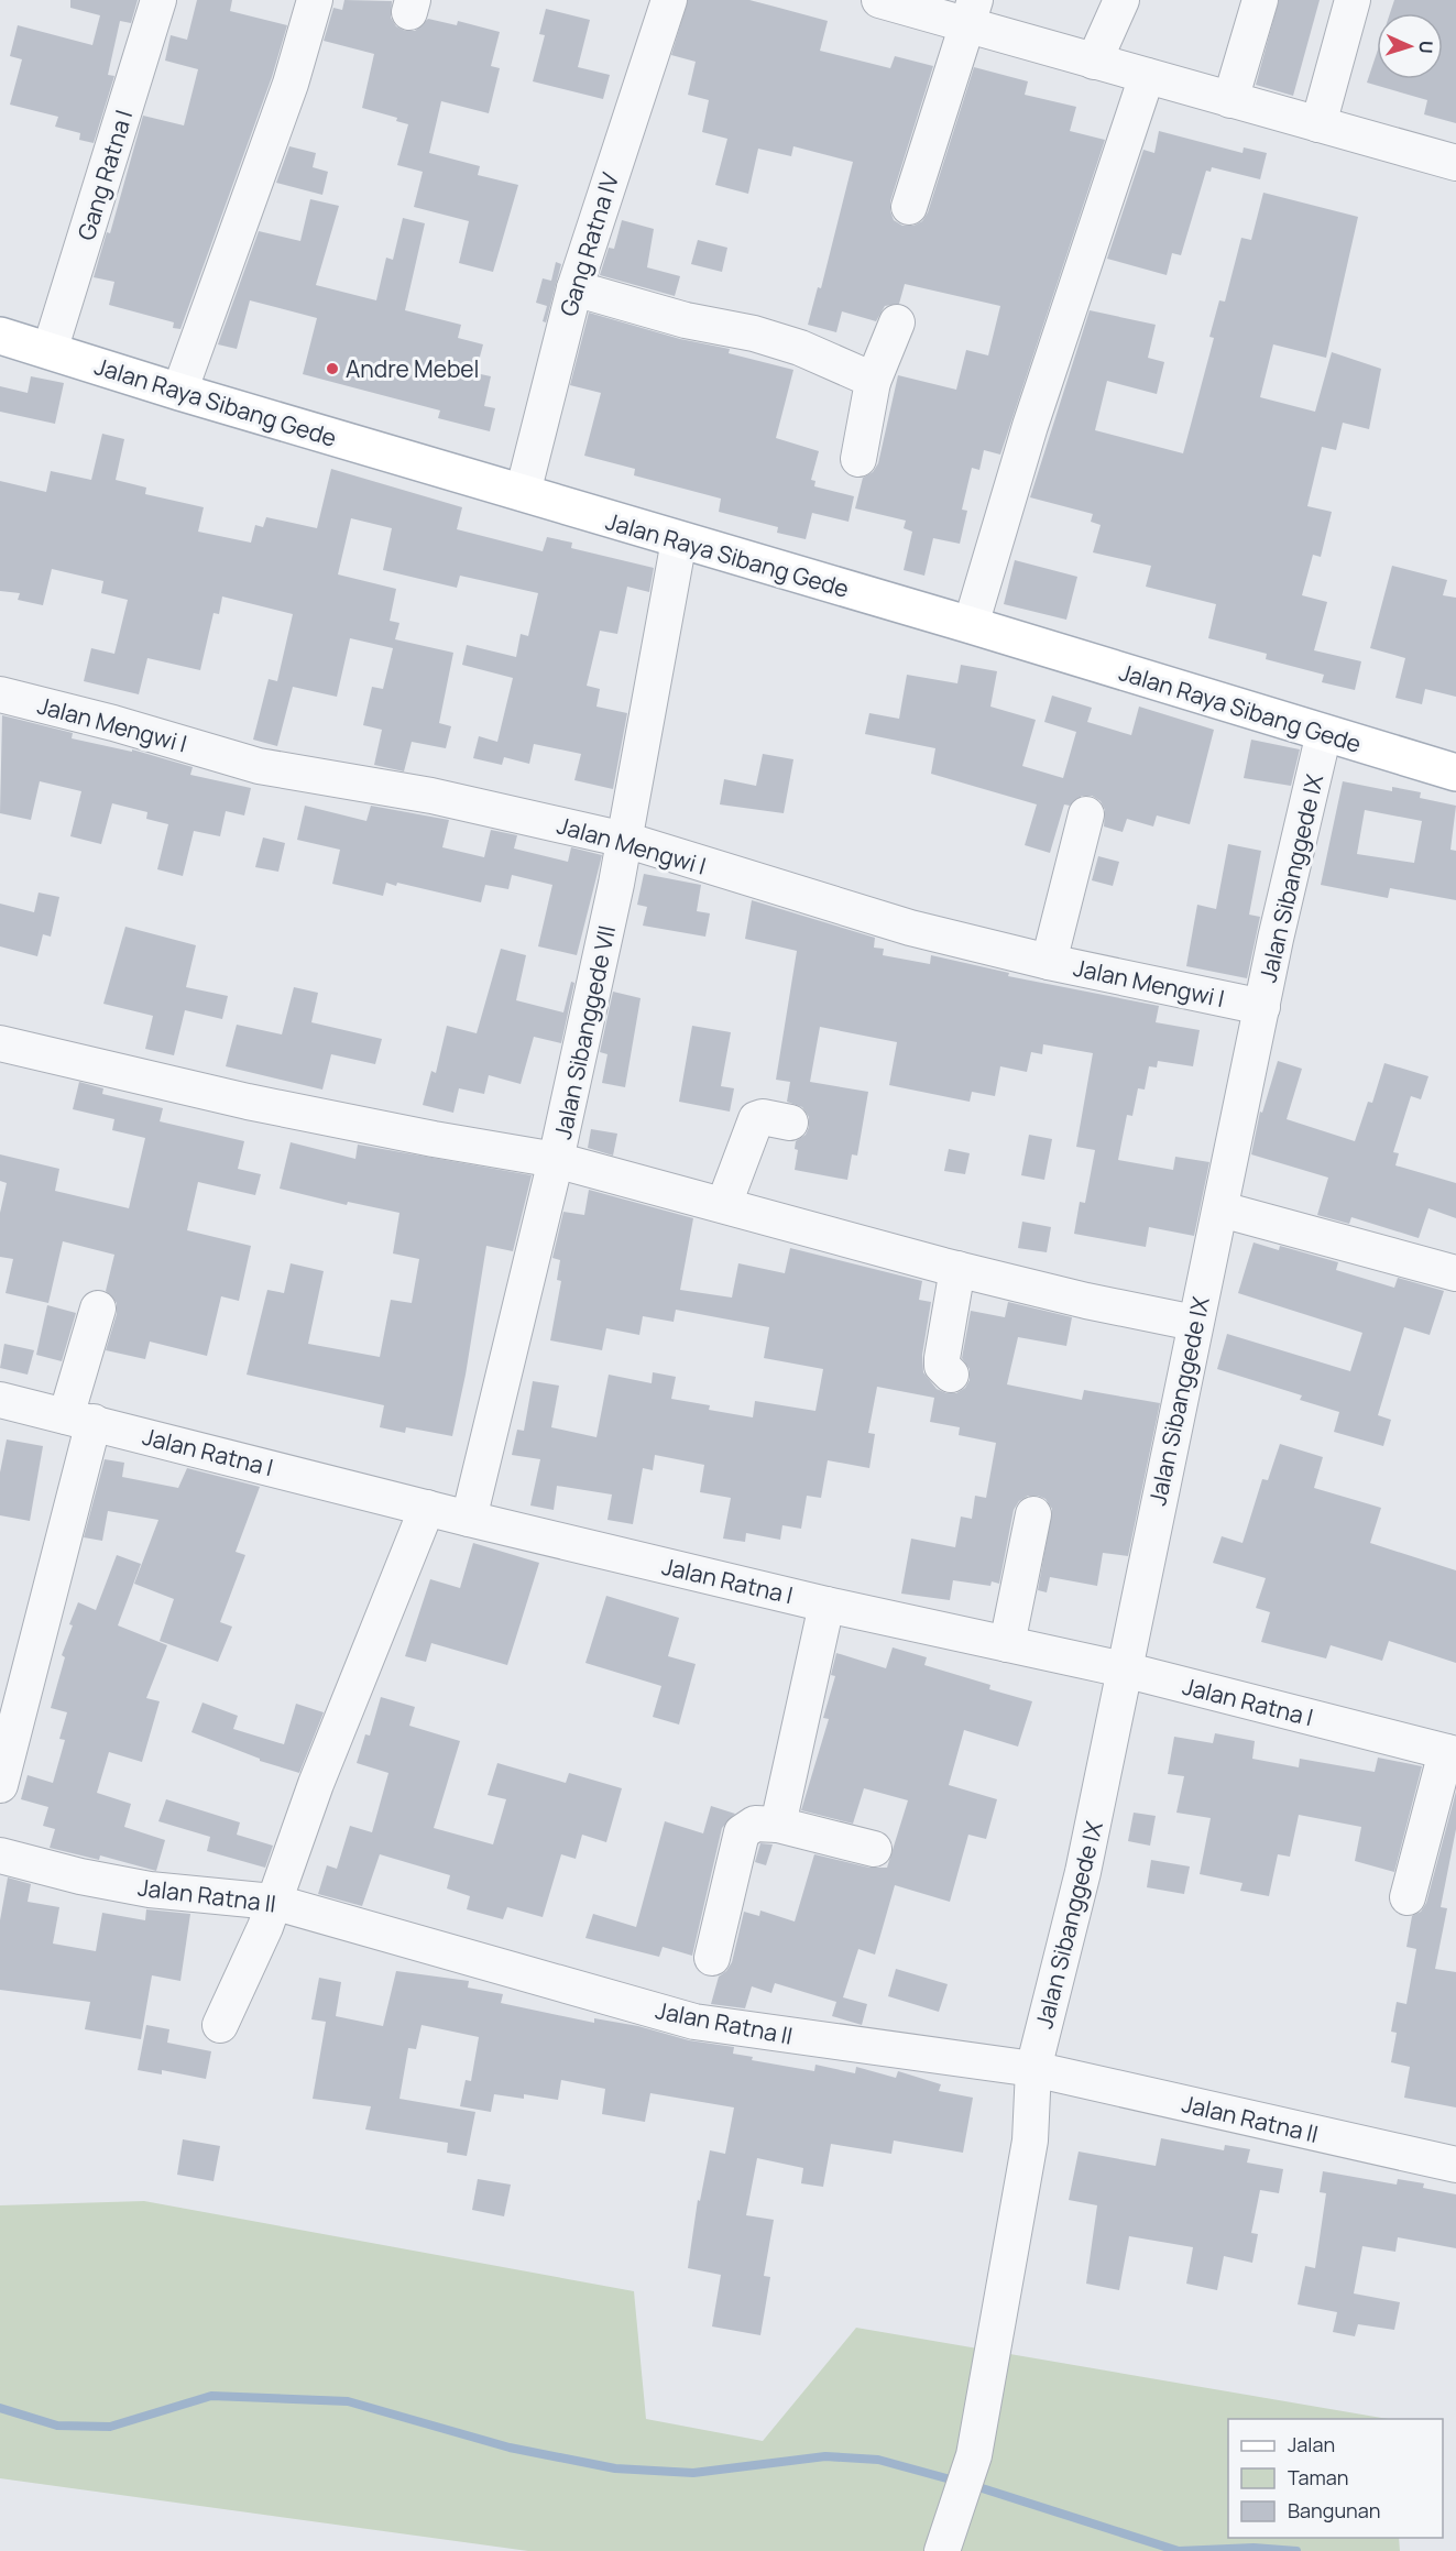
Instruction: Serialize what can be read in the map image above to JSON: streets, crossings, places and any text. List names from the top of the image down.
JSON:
{
  "streets": {
    "main road": ["Jalan Raya Sibang Gede"],
    "street": [
      "Gang Ratna I",
      "Gang Ratna IV",
      "Jalan Mengwi I",
      "Jalan Sibanggede IX",
      "Jalan Sibanggede VII",
      "Jalan Ratna I",
      "Jalan Ratna II"
    ]
  },
  "crossings": [
    ["Gang Ratna I", "Jalan Raya Sibang Gede"],
    ["Gang Ratna IV", "Jalan Raya Sibang Gede"],
    ["Jalan Raya Sibang Gede", "Jalan Sibanggede IX"],
    ["Jalan Raya Sibang Gede", "Jalan Sibanggede VII"],
    ["Jalan Mengwi I", "Jalan Sibanggede IX"],
    ["Jalan Mengwi I", "Jalan Sibanggede VII"],
    ["Jalan Sibanggede IX", "Jalan Ratna I"],
    ["Jalan Sibanggede IX", "Jalan Ratna II"],
    ["Jalan Sibanggede VII", "Jalan Ratna I"]
  ],
  "places": ["Andre Mebel"],
  "legend": ["Jalan", "Taman", "Bangunan"],
  "north": "right"
}
